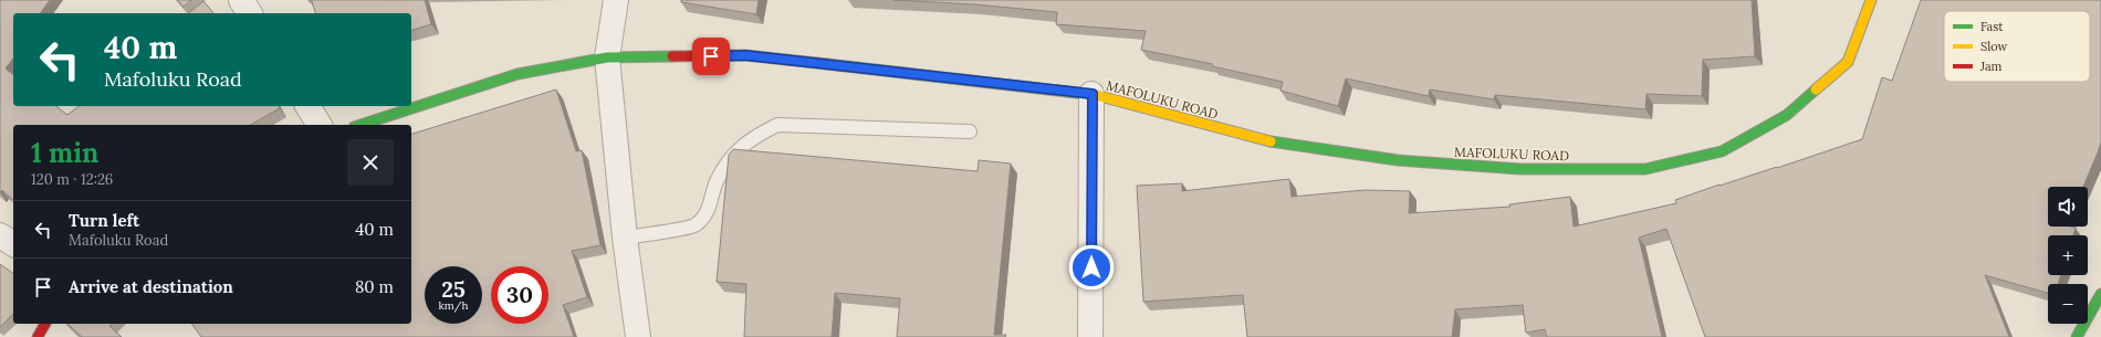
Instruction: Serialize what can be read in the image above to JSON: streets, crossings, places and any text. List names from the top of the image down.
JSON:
{
  "streets": {
    "street": ["MAFOLUKU ROAD"]
  },
  "legend": ["Fast", "Slow", "Jam"],
  "page": {
    "turn": ["40 m", "Mafoluku Road"],
    "heading": ["1 min", "120 m · 12:26"],
    "map_buttons": ["+", "−"],
    "list": [
      {
        "name": "Turn left",
        "note": "Mafoluku Road",
        "value": "40 m"
      },
      {
        "name": "Arrive at destination",
        "value": "80 m"
      }
    ],
    "speed": "25 km/h",
    "limit": "30"
  }
}
